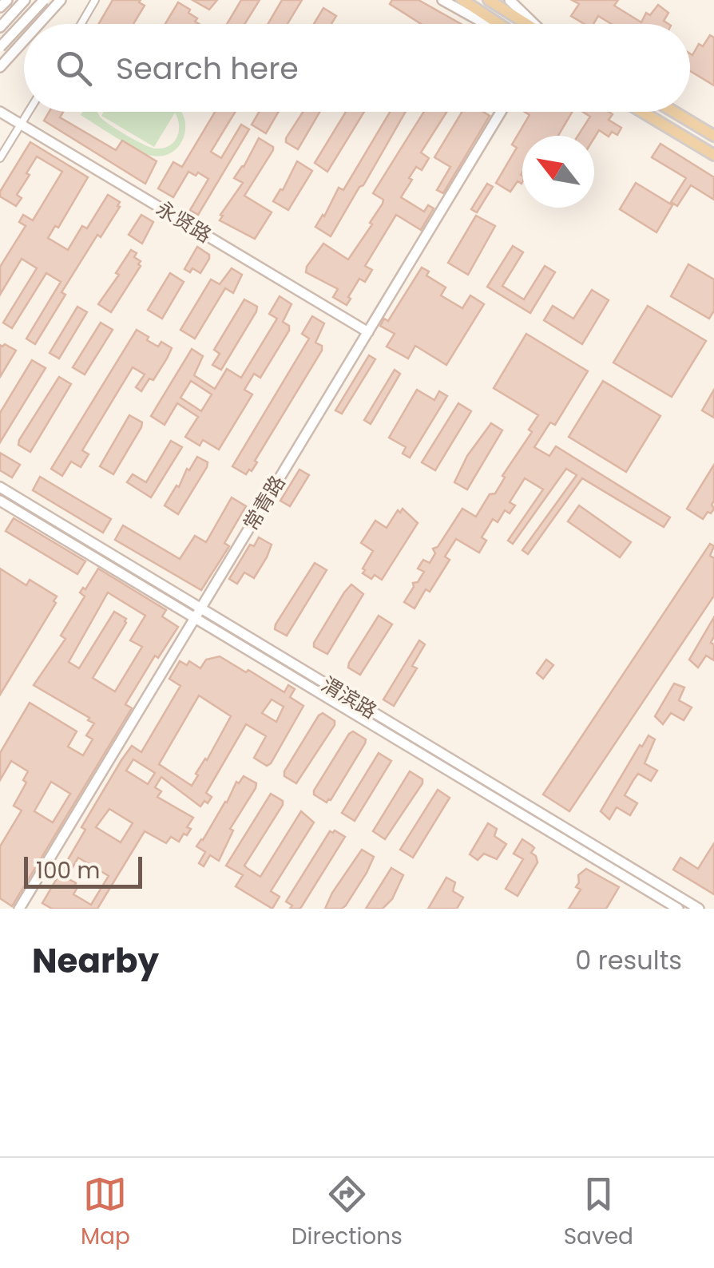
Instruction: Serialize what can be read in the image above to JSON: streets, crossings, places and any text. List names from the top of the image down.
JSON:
{
  "streets": {
    "street": ["永贤路", "常青路", "渭滨路"]
  },
  "crossings": [
    ["永贤路", "常青路"],
    ["常青路", "渭滨路"]
  ],
  "scale_bar": "100 m",
  "north": "top left",
  "page": {
    "search": "Search here",
    "scale": "100 m",
    "heading": ["Nearby", "0 results"],
    "nav": ["Map", "Directions", "Saved"]
  }
}
